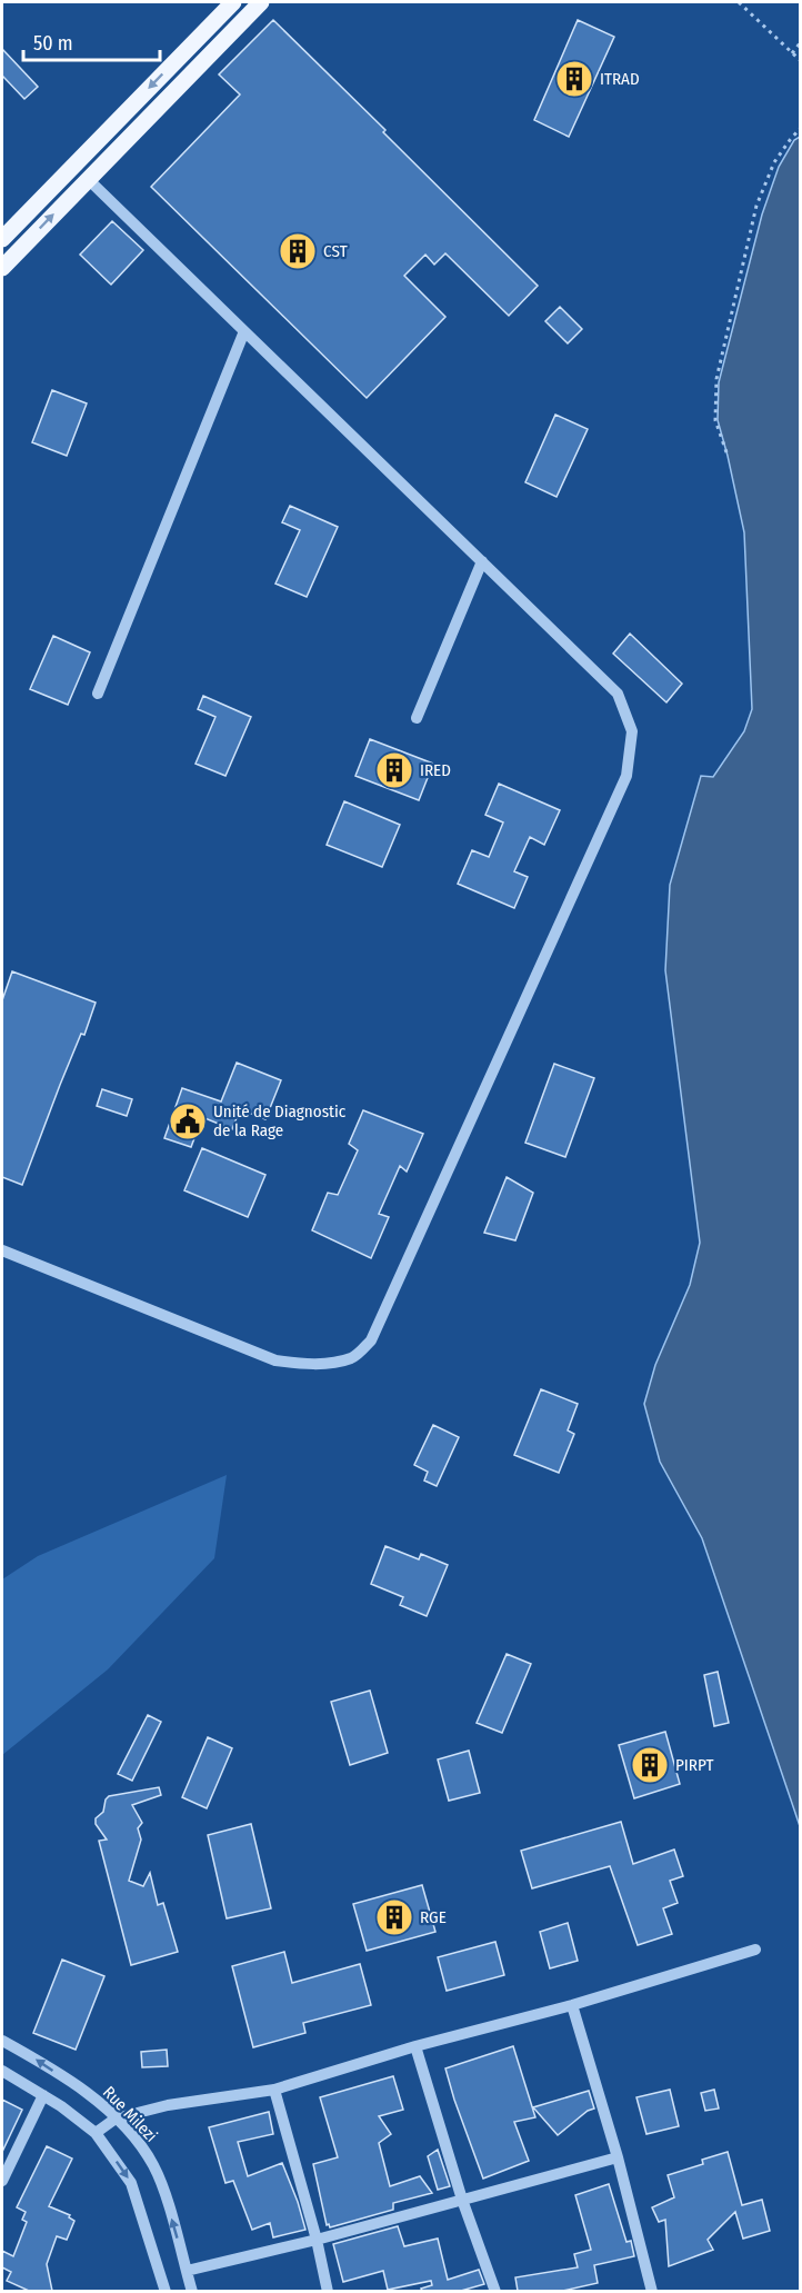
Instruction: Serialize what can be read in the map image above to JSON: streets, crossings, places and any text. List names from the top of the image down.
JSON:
{
  "streets": {
    "street": ["Rue Milezi"]
  },
  "places": {
    "building": [
      "ITRAD",
      "CST",
      "IRED",
      "PIRPT",
      "RGE"
    ],
    "public building": ["Unité de Diagnostic de la Rage"]
  },
  "scale_bar": "50 m"
}
